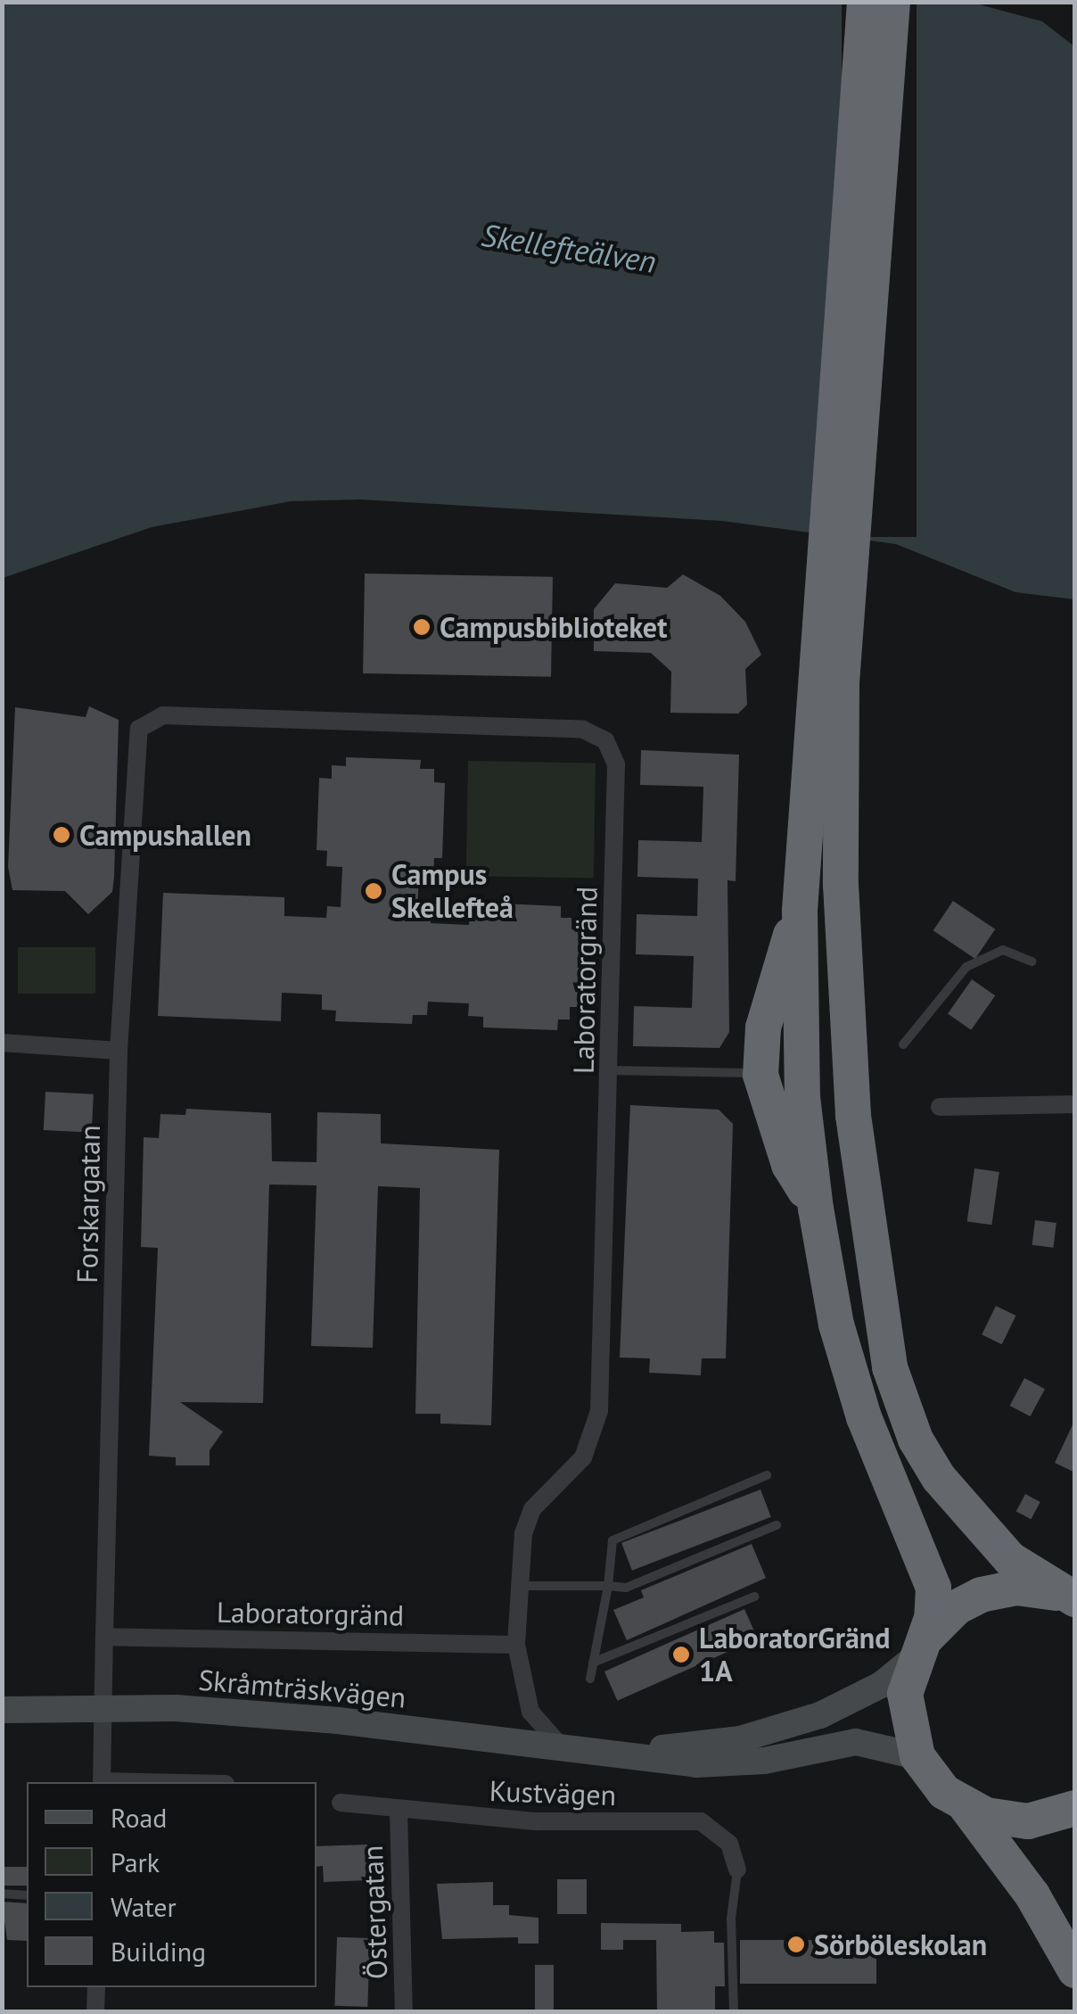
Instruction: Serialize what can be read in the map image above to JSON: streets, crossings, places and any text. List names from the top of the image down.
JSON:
{
  "streets": {
    "main road": ["Skråmträskvägen"],
    "street": [
      "Laboratorgränd",
      "Forskargatan",
      "Kustvägen",
      "Östergatan"
    ]
  },
  "crossings": [
    ["Laboratorgränd", "Forskargatan"],
    ["Laboratorgränd", "Skråmträskvägen"],
    ["Forskargatan", "Skråmträskvägen"],
    ["Kustvägen", "Östergatan"]
  ],
  "water": ["Skellefteälven"],
  "places": [
    "Campusbiblioteket",
    "Campushallen",
    "Campus Skellefteå",
    "LaboratorGränd 1A",
    "Sörböleskolan"
  ],
  "legend": [
    "Road",
    "Park",
    "Water",
    "Building"
  ]
}
